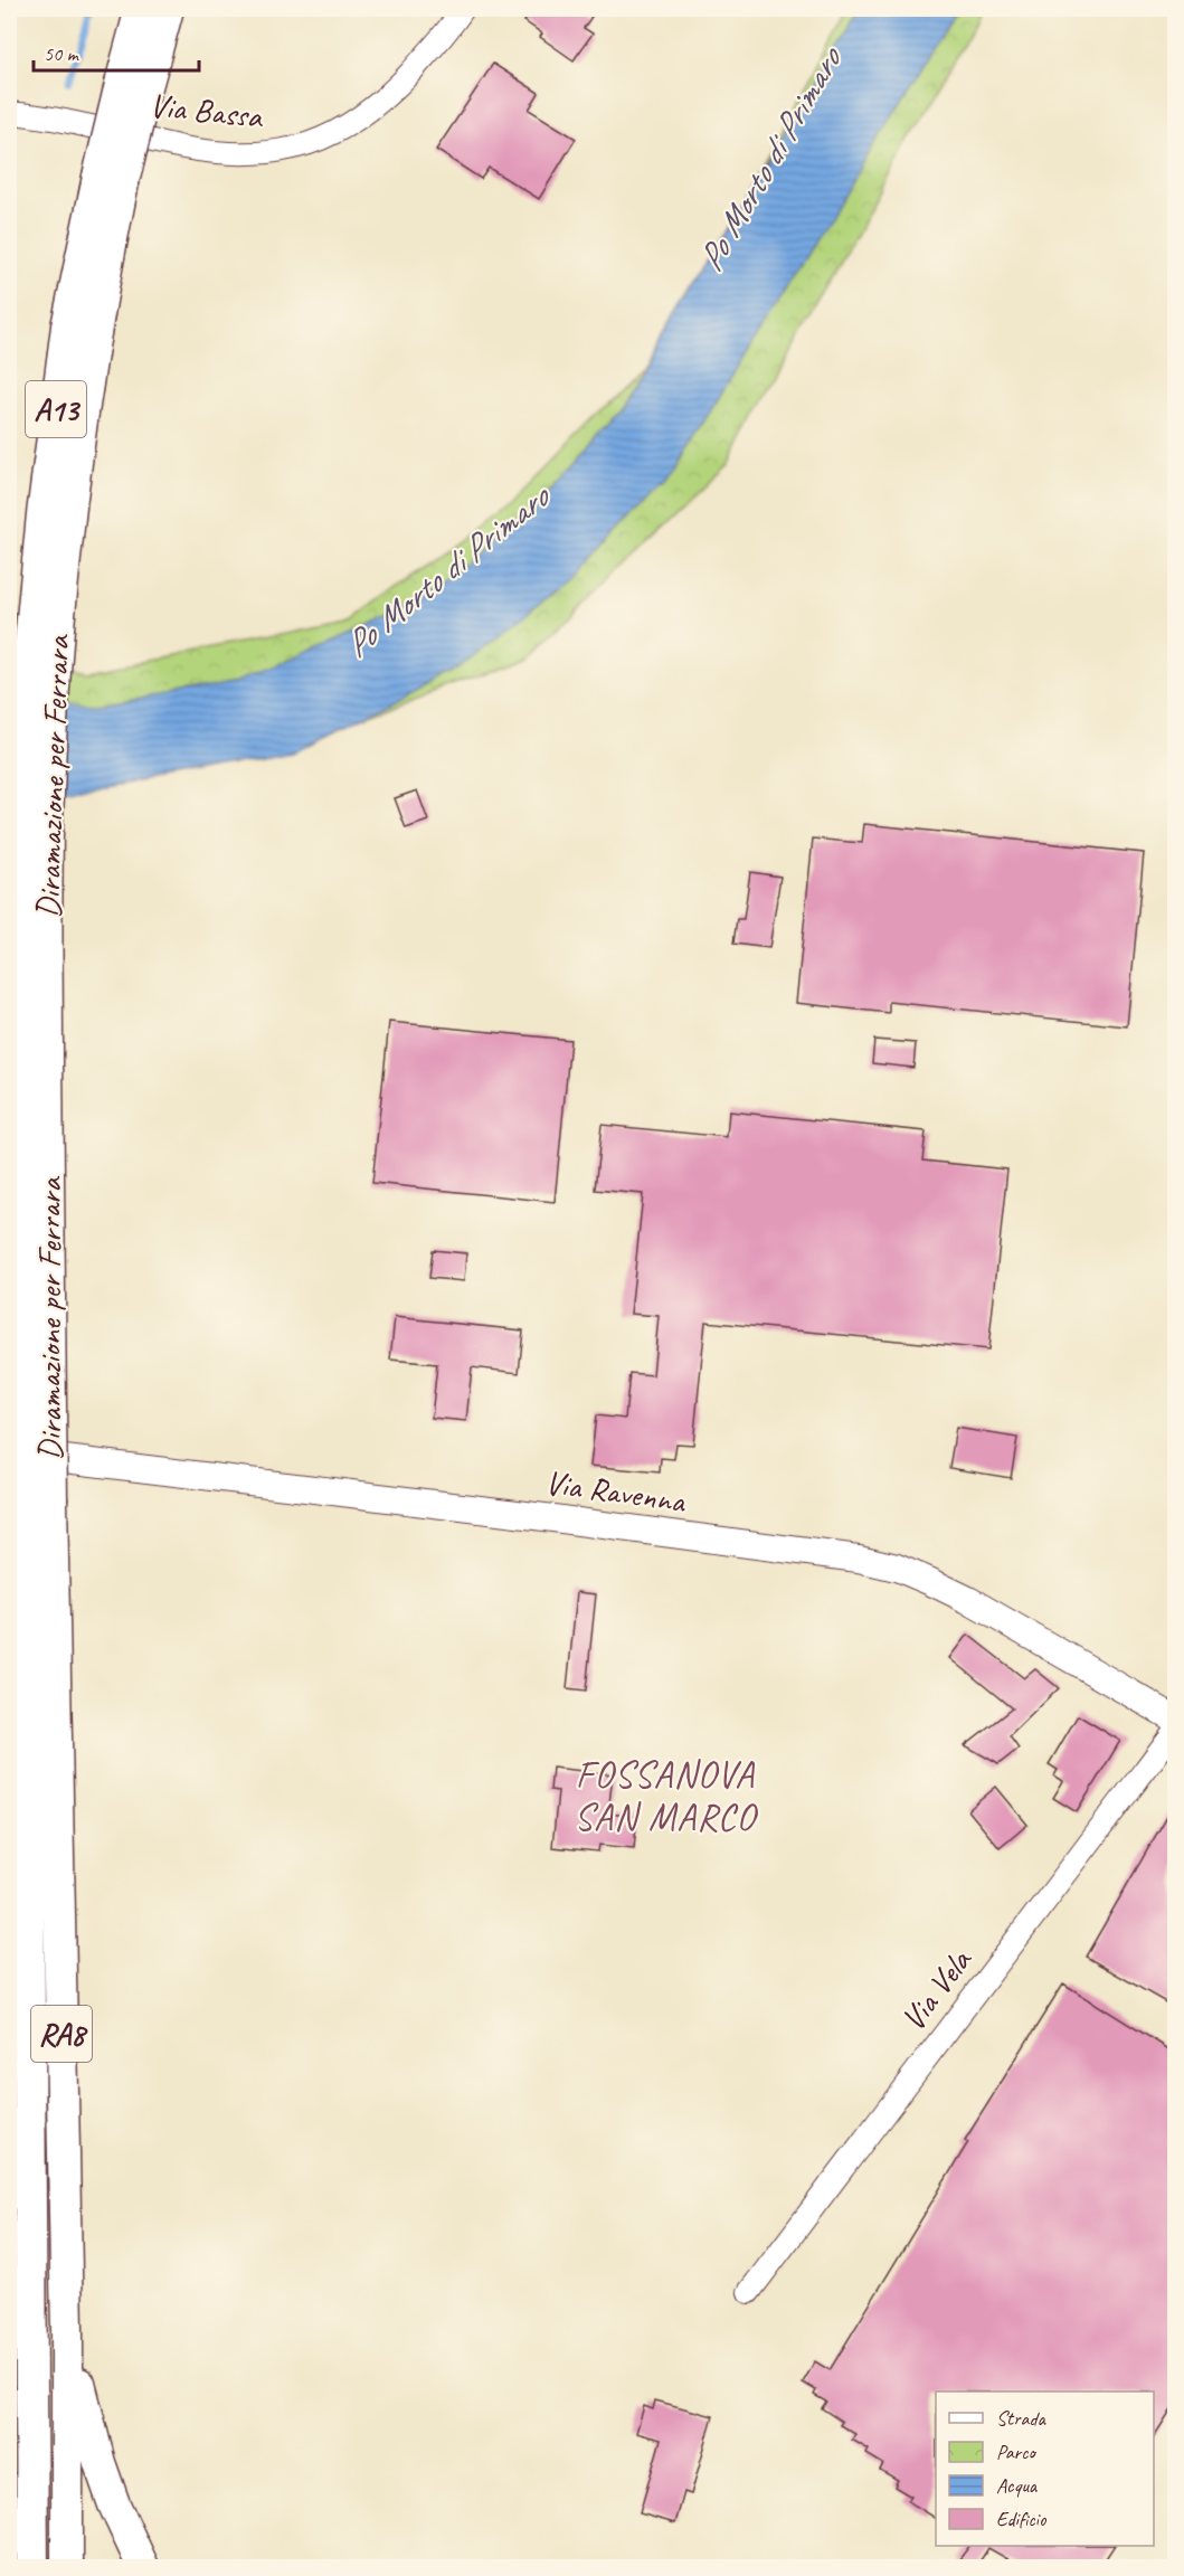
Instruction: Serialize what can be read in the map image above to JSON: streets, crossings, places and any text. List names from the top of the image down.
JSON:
{
  "streets": {
    "highway": ["A13", "Diramazione per Ferrara", "RA8"],
    "main road": ["Via Ravenna"],
    "street": ["Via Bassa", "Via Vela"]
  },
  "crossings": [
    ["Diramazione per Ferrara", "RA8"]
  ],
  "districts": ["FOSSANOVA SAN MARCO"],
  "water": ["Po Morto di Primaro"],
  "legend": [
    "Strada",
    "Parco",
    "Acqua",
    "Edificio"
  ],
  "scale_bar": "50 m"
}
